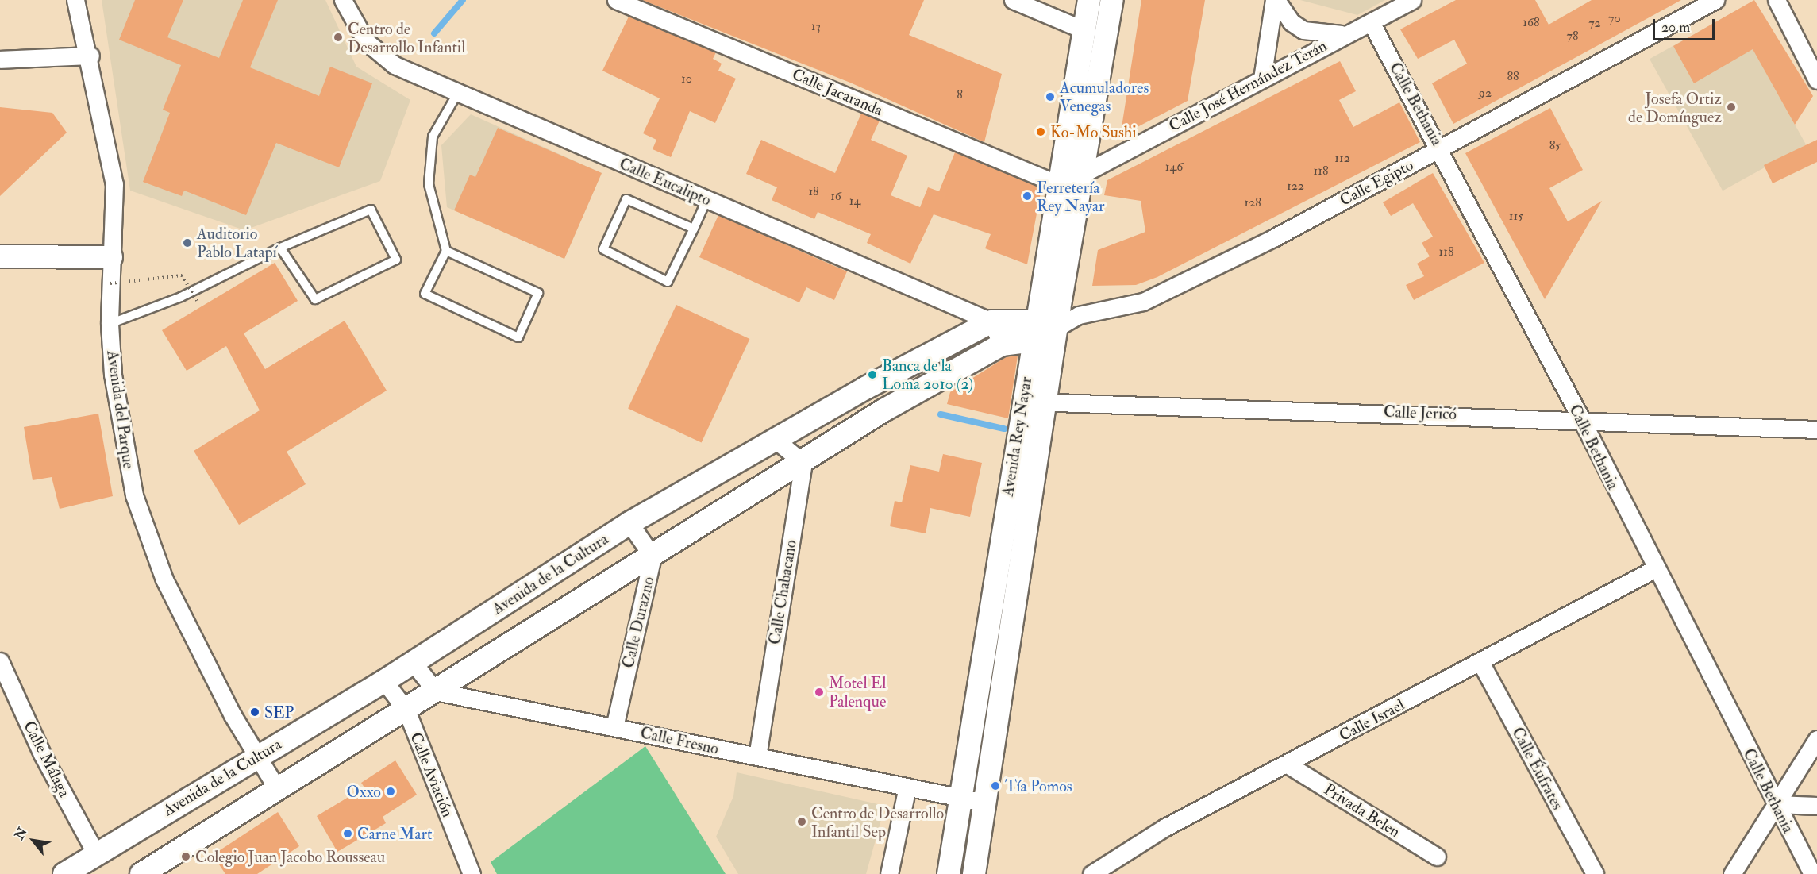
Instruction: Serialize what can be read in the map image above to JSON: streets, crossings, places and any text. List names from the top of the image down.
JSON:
{
  "streets": {
    "main road": ["Avenida Rey Nayar", "Avenida de la Cultura"],
    "street": [
      "Calle José Hernández Terán",
      "Calle Jacaranda",
      "Calle Bethania",
      "Calle Eucalipto",
      "Calle Egipto",
      "Avenida del Parque",
      "Calle Jericó",
      "Calle Chabacano",
      "Calle Durazno",
      "Calle Israel",
      "Calle Fresno",
      "Calle Málaga",
      "Calle Éufrates",
      "Calle Aviación",
      "Privada Belen"
    ]
  },
  "crossings": [
    ["Calle José Hernández Terán", "Calle Bethania"],
    ["Calle José Hernández Terán", "Avenida Rey Nayar"],
    ["Calle Jacaranda", "Avenida Rey Nayar"],
    ["Calle Bethania", "Calle Egipto"],
    ["Calle Bethania", "Calle Jericó"],
    ["Calle Bethania", "Calle Israel"],
    ["Calle Eucalipto", "Avenida de la Cultura"],
    ["Calle Egipto", "Avenida Rey Nayar"],
    ["Calle Egipto", "Avenida de la Cultura"],
    ["Avenida del Parque", "Avenida de la Cultura"],
    ["Calle Jericó", "Avenida Rey Nayar"],
    ["Avenida Rey Nayar", "Avenida de la Cultura"],
    ["Avenida Rey Nayar", "Calle Fresno"],
    ["Avenida de la Cultura", "Calle Durazno"],
    ["Avenida de la Cultura", "Calle Málaga"],
    ["Avenida de la Cultura", "Calle Aviación"],
    ["Calle Chabacano", "Calle Fresno"],
    ["Calle Durazno", "Calle Fresno"],
    ["Calle Israel", "Calle Éufrates"],
    ["Calle Israel", "Privada Belen"]
  ],
  "places": [
    "Centro de Desarrollo Infantil",
    "Acumuladores Venegas",
    "Josefa Ortiz de Domínguez",
    "Ko-Mo Sushi",
    "Ferretería Rey Nayar",
    "Auditorio Pablo Latapí",
    "Banca de la Loma 2010 (2)",
    "Motel El Palenque",
    "SEP",
    "Tía Pomos",
    "Oxxo",
    "Centro de Desarrollo Infantil Sep",
    "Carne Mart",
    "Colegio Juan Jacobo Rousseau"
  ],
  "house_numbers": [
    "70",
    "168",
    "72",
    "13",
    "78",
    "88",
    "10",
    "92",
    "8",
    "85",
    "112",
    "146",
    "118",
    "122",
    "18",
    "16",
    "14",
    "128",
    "115",
    "118"
  ],
  "scale_bar": "20 m",
  "north": "top left"
}
